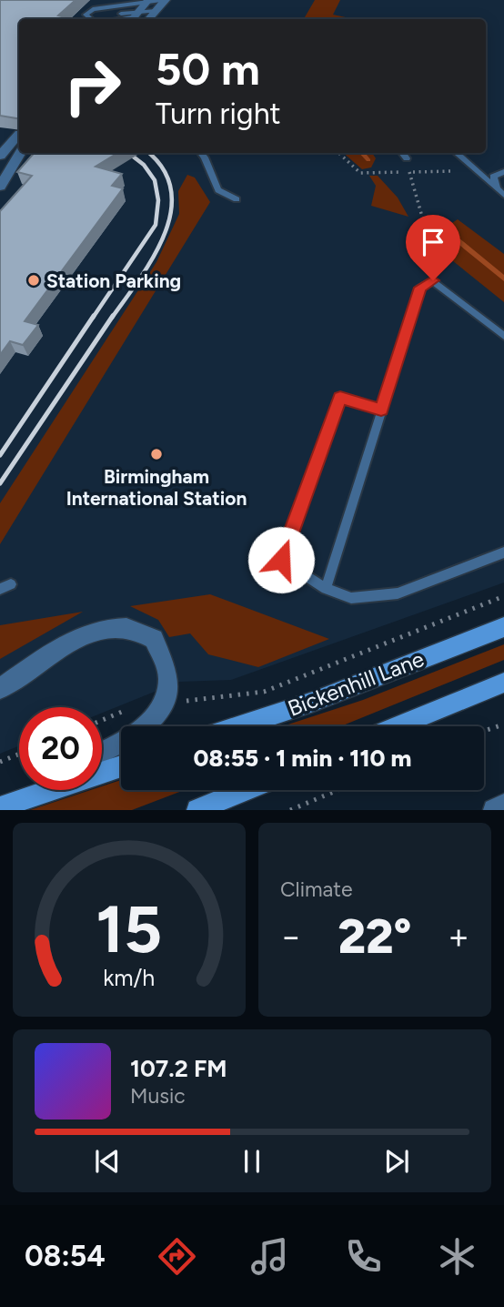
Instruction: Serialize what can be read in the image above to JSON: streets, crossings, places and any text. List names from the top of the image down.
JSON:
{
  "streets": {
    "main road": ["Bickenhill Lane"]
  },
  "places": ["Station Parking", "Birmingham International Station"],
  "page": {
    "turn": ["50 m", "Turn right"],
    "limit": "20",
    "trip": "08:55 · 1 min · 110 m",
    "tile": "Climate",
    "heat": ["−", "22°", "+"],
    "song": ["107.2 FM", "Music"],
    "tabs": "08:54",
    "gauge": ["15", "km/h"]
  }
}
